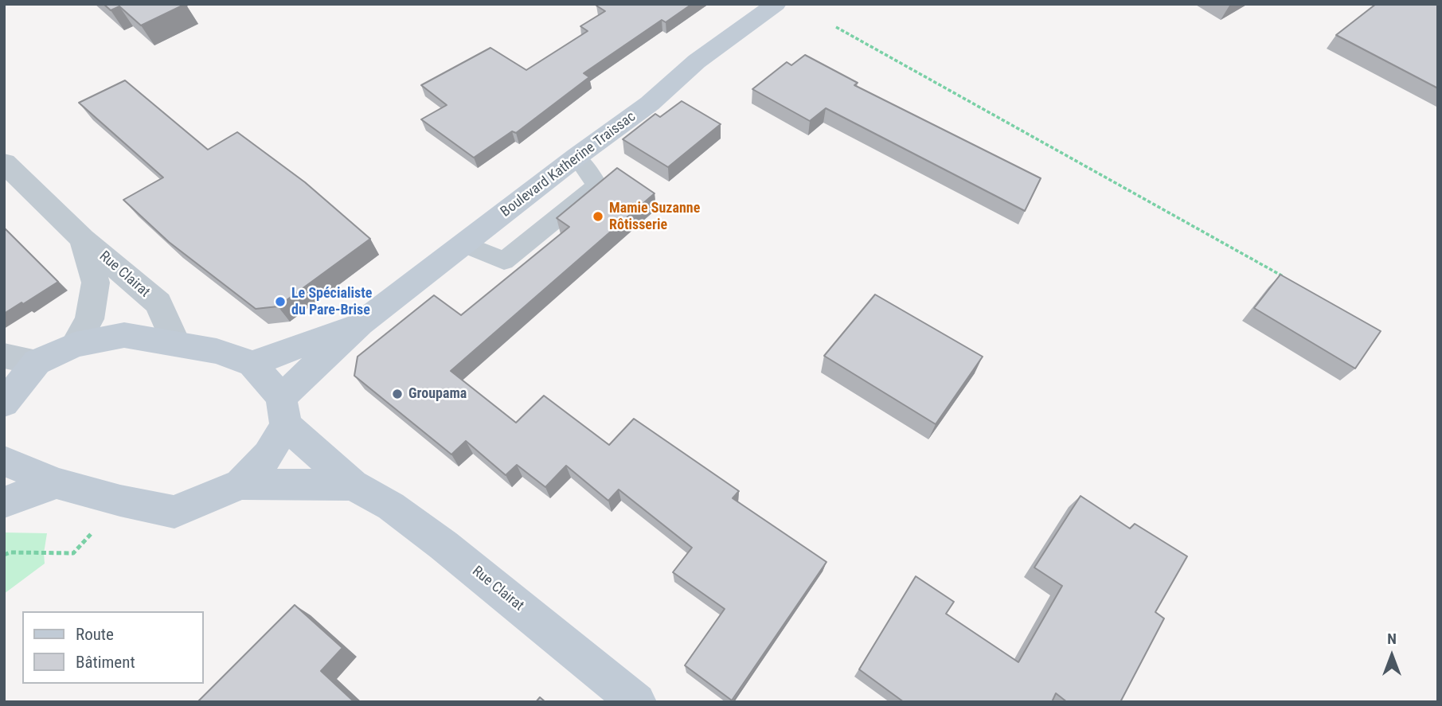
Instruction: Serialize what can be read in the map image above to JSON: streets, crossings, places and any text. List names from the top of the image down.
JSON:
{
  "streets": {
    "main road": ["Boulevard Katherine Traissac", "Rue Clairat"]
  },
  "crossings": [
    ["Boulevard Katherine Traissac", "Rue Clairat"]
  ],
  "places": ["Mamie Suzanne Rôtisserie", "Le Spécialiste du Pare-Brise", "Groupama"],
  "legend": ["Route", "Bâtiment"],
  "north": "top"
}
